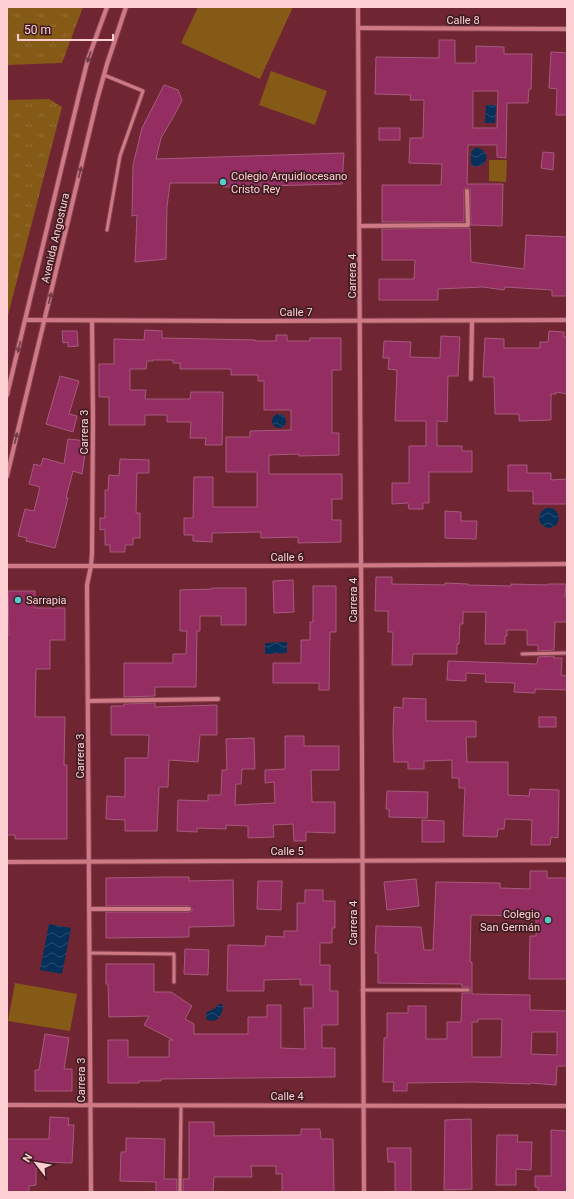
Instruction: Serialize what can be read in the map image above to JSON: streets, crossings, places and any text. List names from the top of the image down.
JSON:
{
  "streets": {
    "street": [
      "Calle 8",
      "Avenida Angostura",
      "Carrera 4",
      "Calle 7",
      "Carrera 3",
      "Calle 6",
      "Calle 5",
      "Calle 4"
    ]
  },
  "crossings": [
    ["Calle 8", "Carrera 4"],
    ["Avenida Angostura", "Calle 7"],
    ["Carrera 4", "Calle 7"],
    ["Carrera 4", "Calle 6"],
    ["Carrera 4", "Calle 5"],
    ["Carrera 4", "Calle 4"],
    ["Calle 7", "Carrera 3"],
    ["Carrera 3", "Calle 6"],
    ["Carrera 3", "Calle 5"],
    ["Carrera 3", "Calle 4"]
  ],
  "places": ["Colegio Arquidiocesano Cristo Rey", "Sarrapia", "Colegio San Germán"],
  "scale_bar": "50 m",
  "north": "top left"
}
